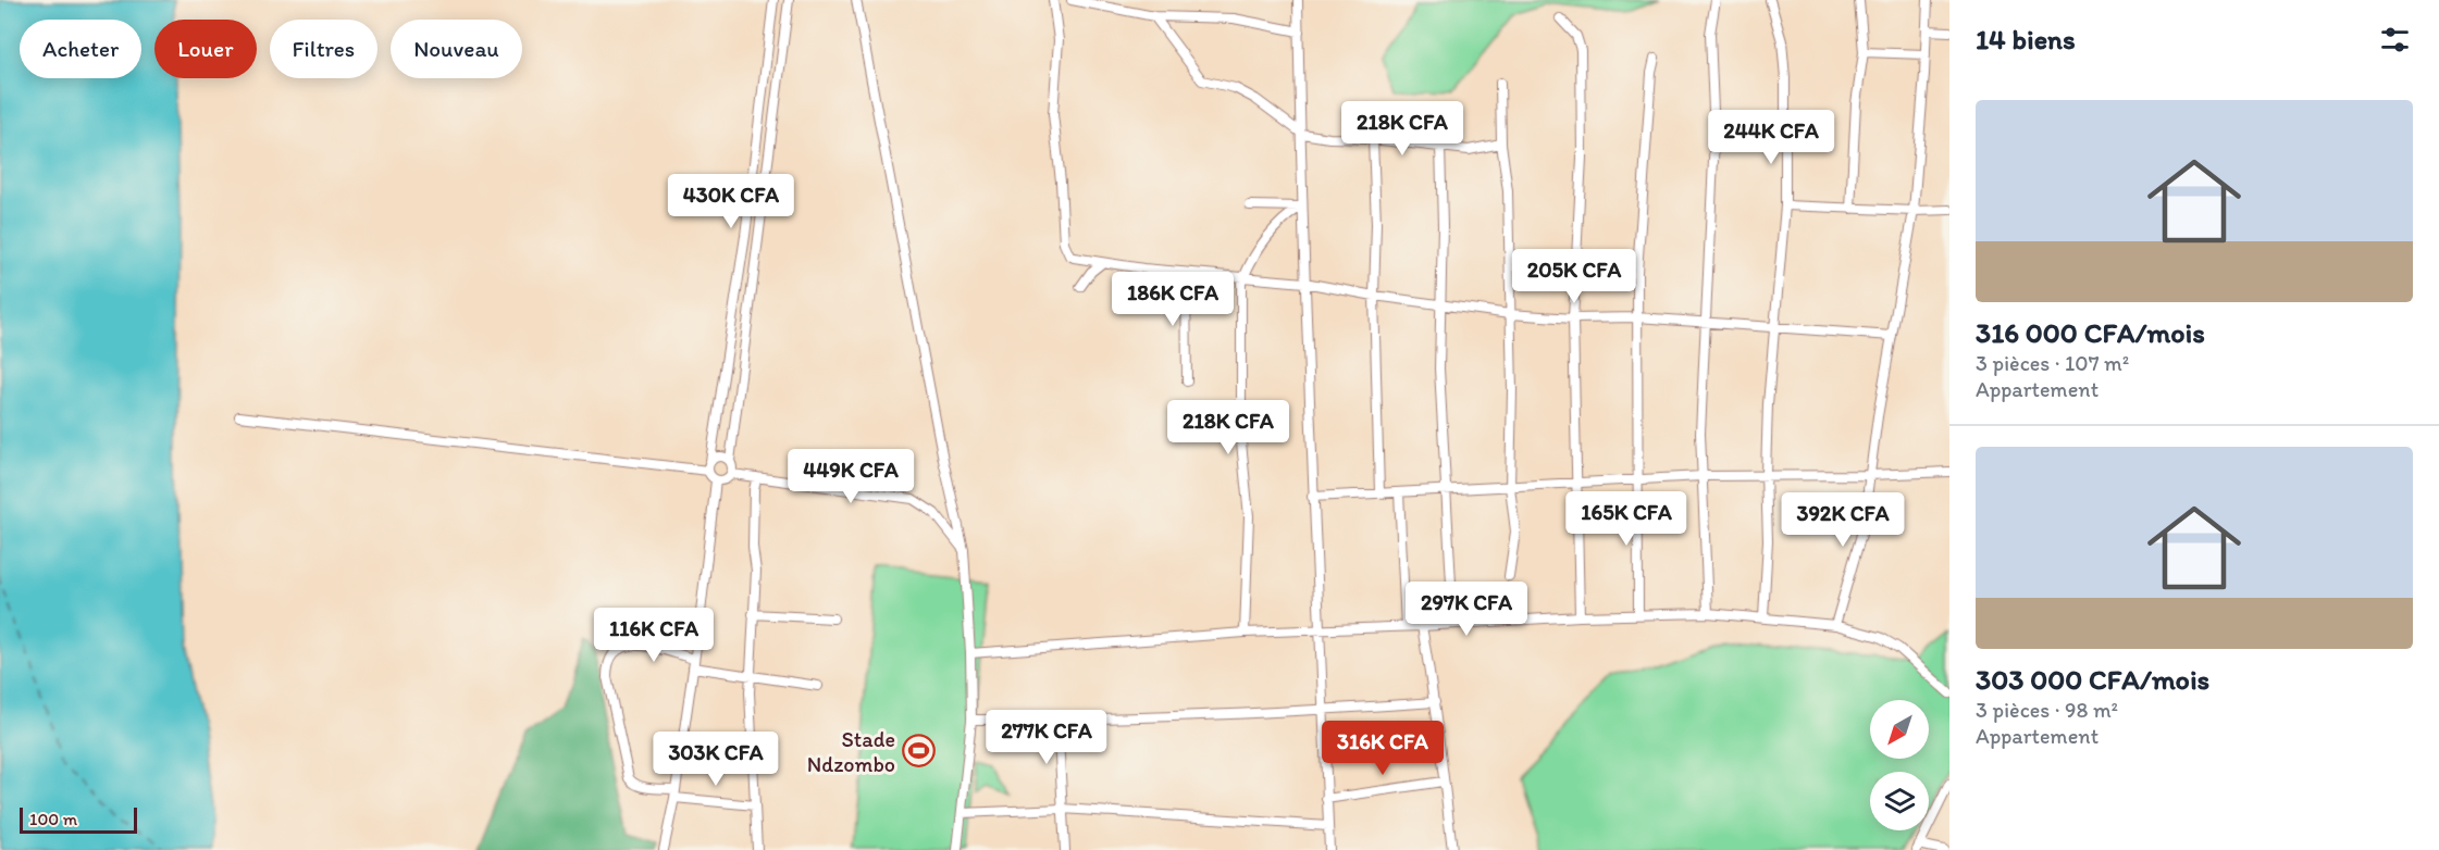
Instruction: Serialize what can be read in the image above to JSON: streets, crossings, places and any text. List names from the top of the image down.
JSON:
{
  "places": {
    "sports": ["Stade Ndzombo"]
  },
  "scale_bar": "100 m",
  "north": "bottom left",
  "page": {
    "heading": "14 biens",
    "chip": [
      "Acheter",
      "Louer",
      "Filtres",
      "Nouveau"
    ],
    "list": [
      {
        "name": "316 000 CFA/mois",
        "note": "3 pièces · 107 m² · Appartement"
      },
      {
        "name": "303 000 CFA/mois",
        "note": "3 pièces · 98 m² · Appartement"
      }
    ],
    "price": [
      "218K CFA",
      "244K CFA",
      "430K CFA",
      "205K CFA",
      "186K CFA",
      "218K CFA",
      "449K CFA",
      "165K CFA",
      "392K CFA",
      "297K CFA",
      "116K CFA",
      "277K CFA",
      "316K CFA",
      "303K CFA"
    ],
    "scale": "100 m"
  }
}
